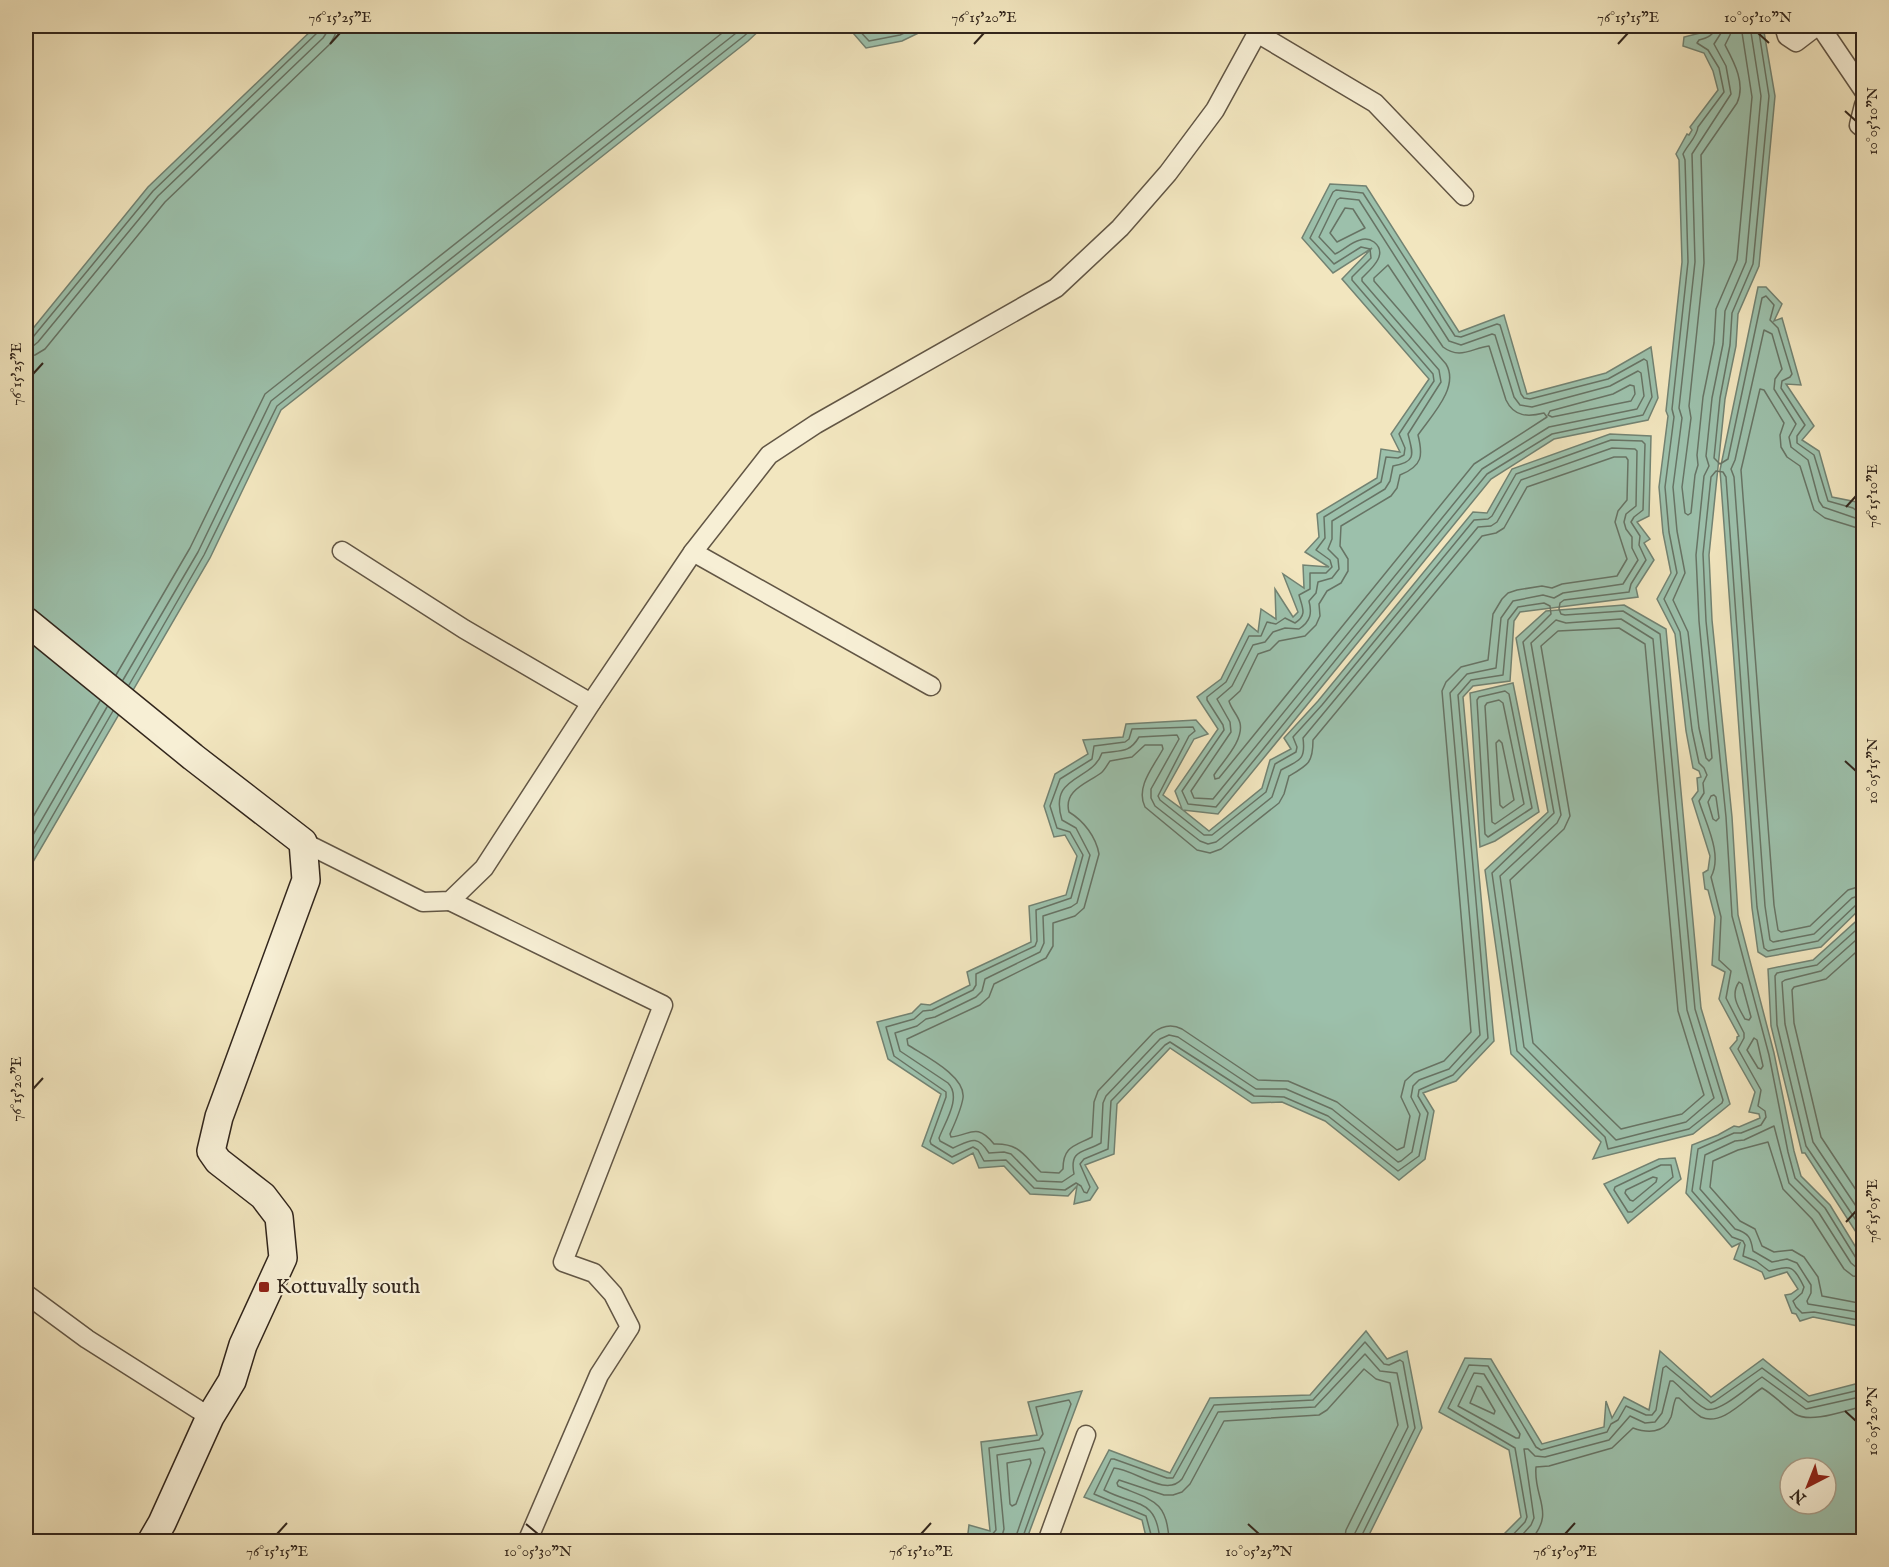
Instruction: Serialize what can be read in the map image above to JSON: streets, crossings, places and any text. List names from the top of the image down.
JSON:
{
  "places": {
    "transit": ["Kottuvally south"]
  },
  "north": "bottom left",
  "coordinates": [
    "76°15'25\"E",
    "76°15'20\"E",
    "76°15'15\"E",
    "10°05'10\"N",
    "76°15'10\"E",
    "10°05'15\"N",
    "76°15'05\"E",
    "10°05'20\"N",
    "10°05'30\"N",
    "10°05'25\"N"
  ]
}
